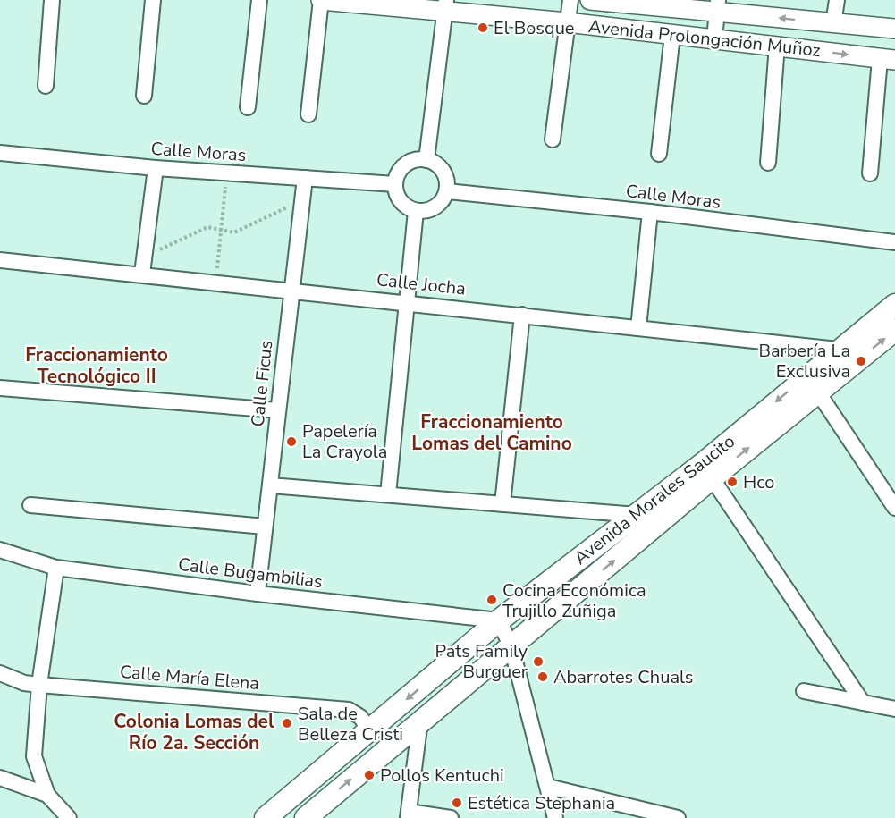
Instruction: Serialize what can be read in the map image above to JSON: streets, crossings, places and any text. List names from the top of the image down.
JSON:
{
  "streets": {
    "main road": ["Avenida Morales Saucito"],
    "street": [
      "Avenida Prolongación Muñoz",
      "Calle Moras",
      "Calle Jocha",
      "Calle Ficus",
      "Calle Bugambilias",
      "Calle María Elena"
    ]
  },
  "crossings": [
    ["Calle Moras", "Calle Ficus"],
    ["Calle Jocha", "Calle Ficus"],
    ["Calle Jocha", "Avenida Morales Saucito"],
    ["Calle Ficus", "Calle Bugambilias"],
    ["Avenida Morales Saucito", "Calle Bugambilias"],
    ["Avenida Morales Saucito", "Calle María Elena"]
  ],
  "districts": ["Fraccionamiento Tecnológico II", "Fraccionamiento Lomas del Camino", "Colonia Lomas del Río 2a. Sección"],
  "places": [
    "El Bosque",
    "Barbería La Exclusiva",
    "Papelería La Crayola",
    "Hco",
    "Cocina Económica Trujillo Zuñiga",
    "Pats Family Burguer",
    "Abarrotes Chuals",
    "Sala de Belleza Cristi",
    "Pollos Kentuchi",
    "Estética Stephania"
  ]
}
